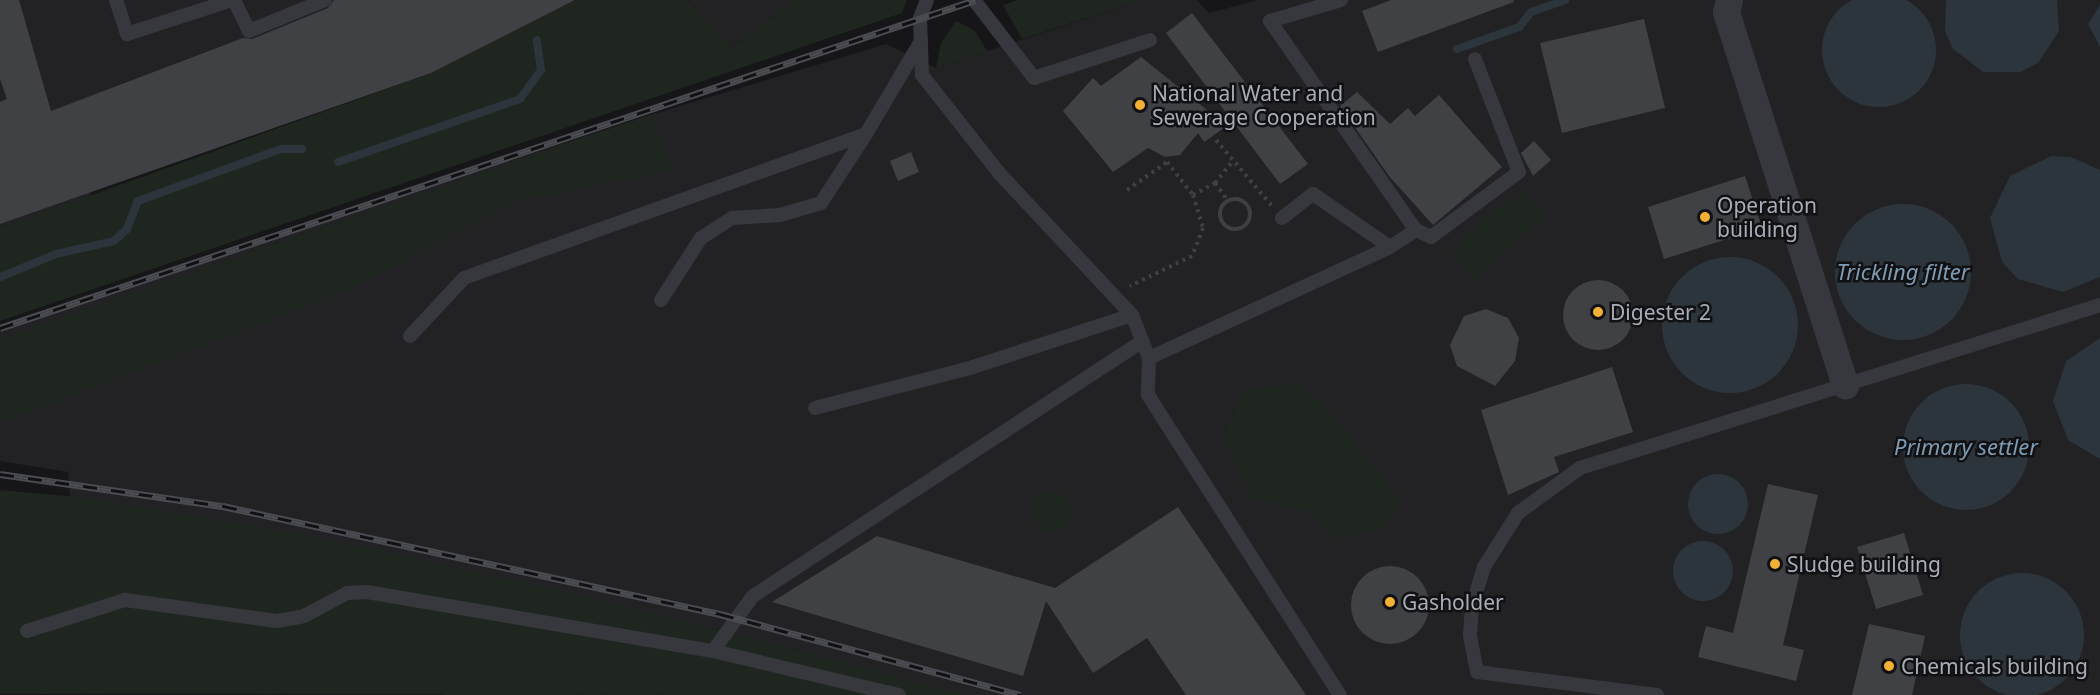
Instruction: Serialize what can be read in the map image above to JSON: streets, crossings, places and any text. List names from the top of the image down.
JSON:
{
  "water": ["Trickling filter", "Primary settler"],
  "places": [
    "National Water and Sewerage Cooperation",
    "Operation building",
    "Digester 2",
    "Sludge building",
    "Gasholder",
    "Chemicals building"
  ]
}
